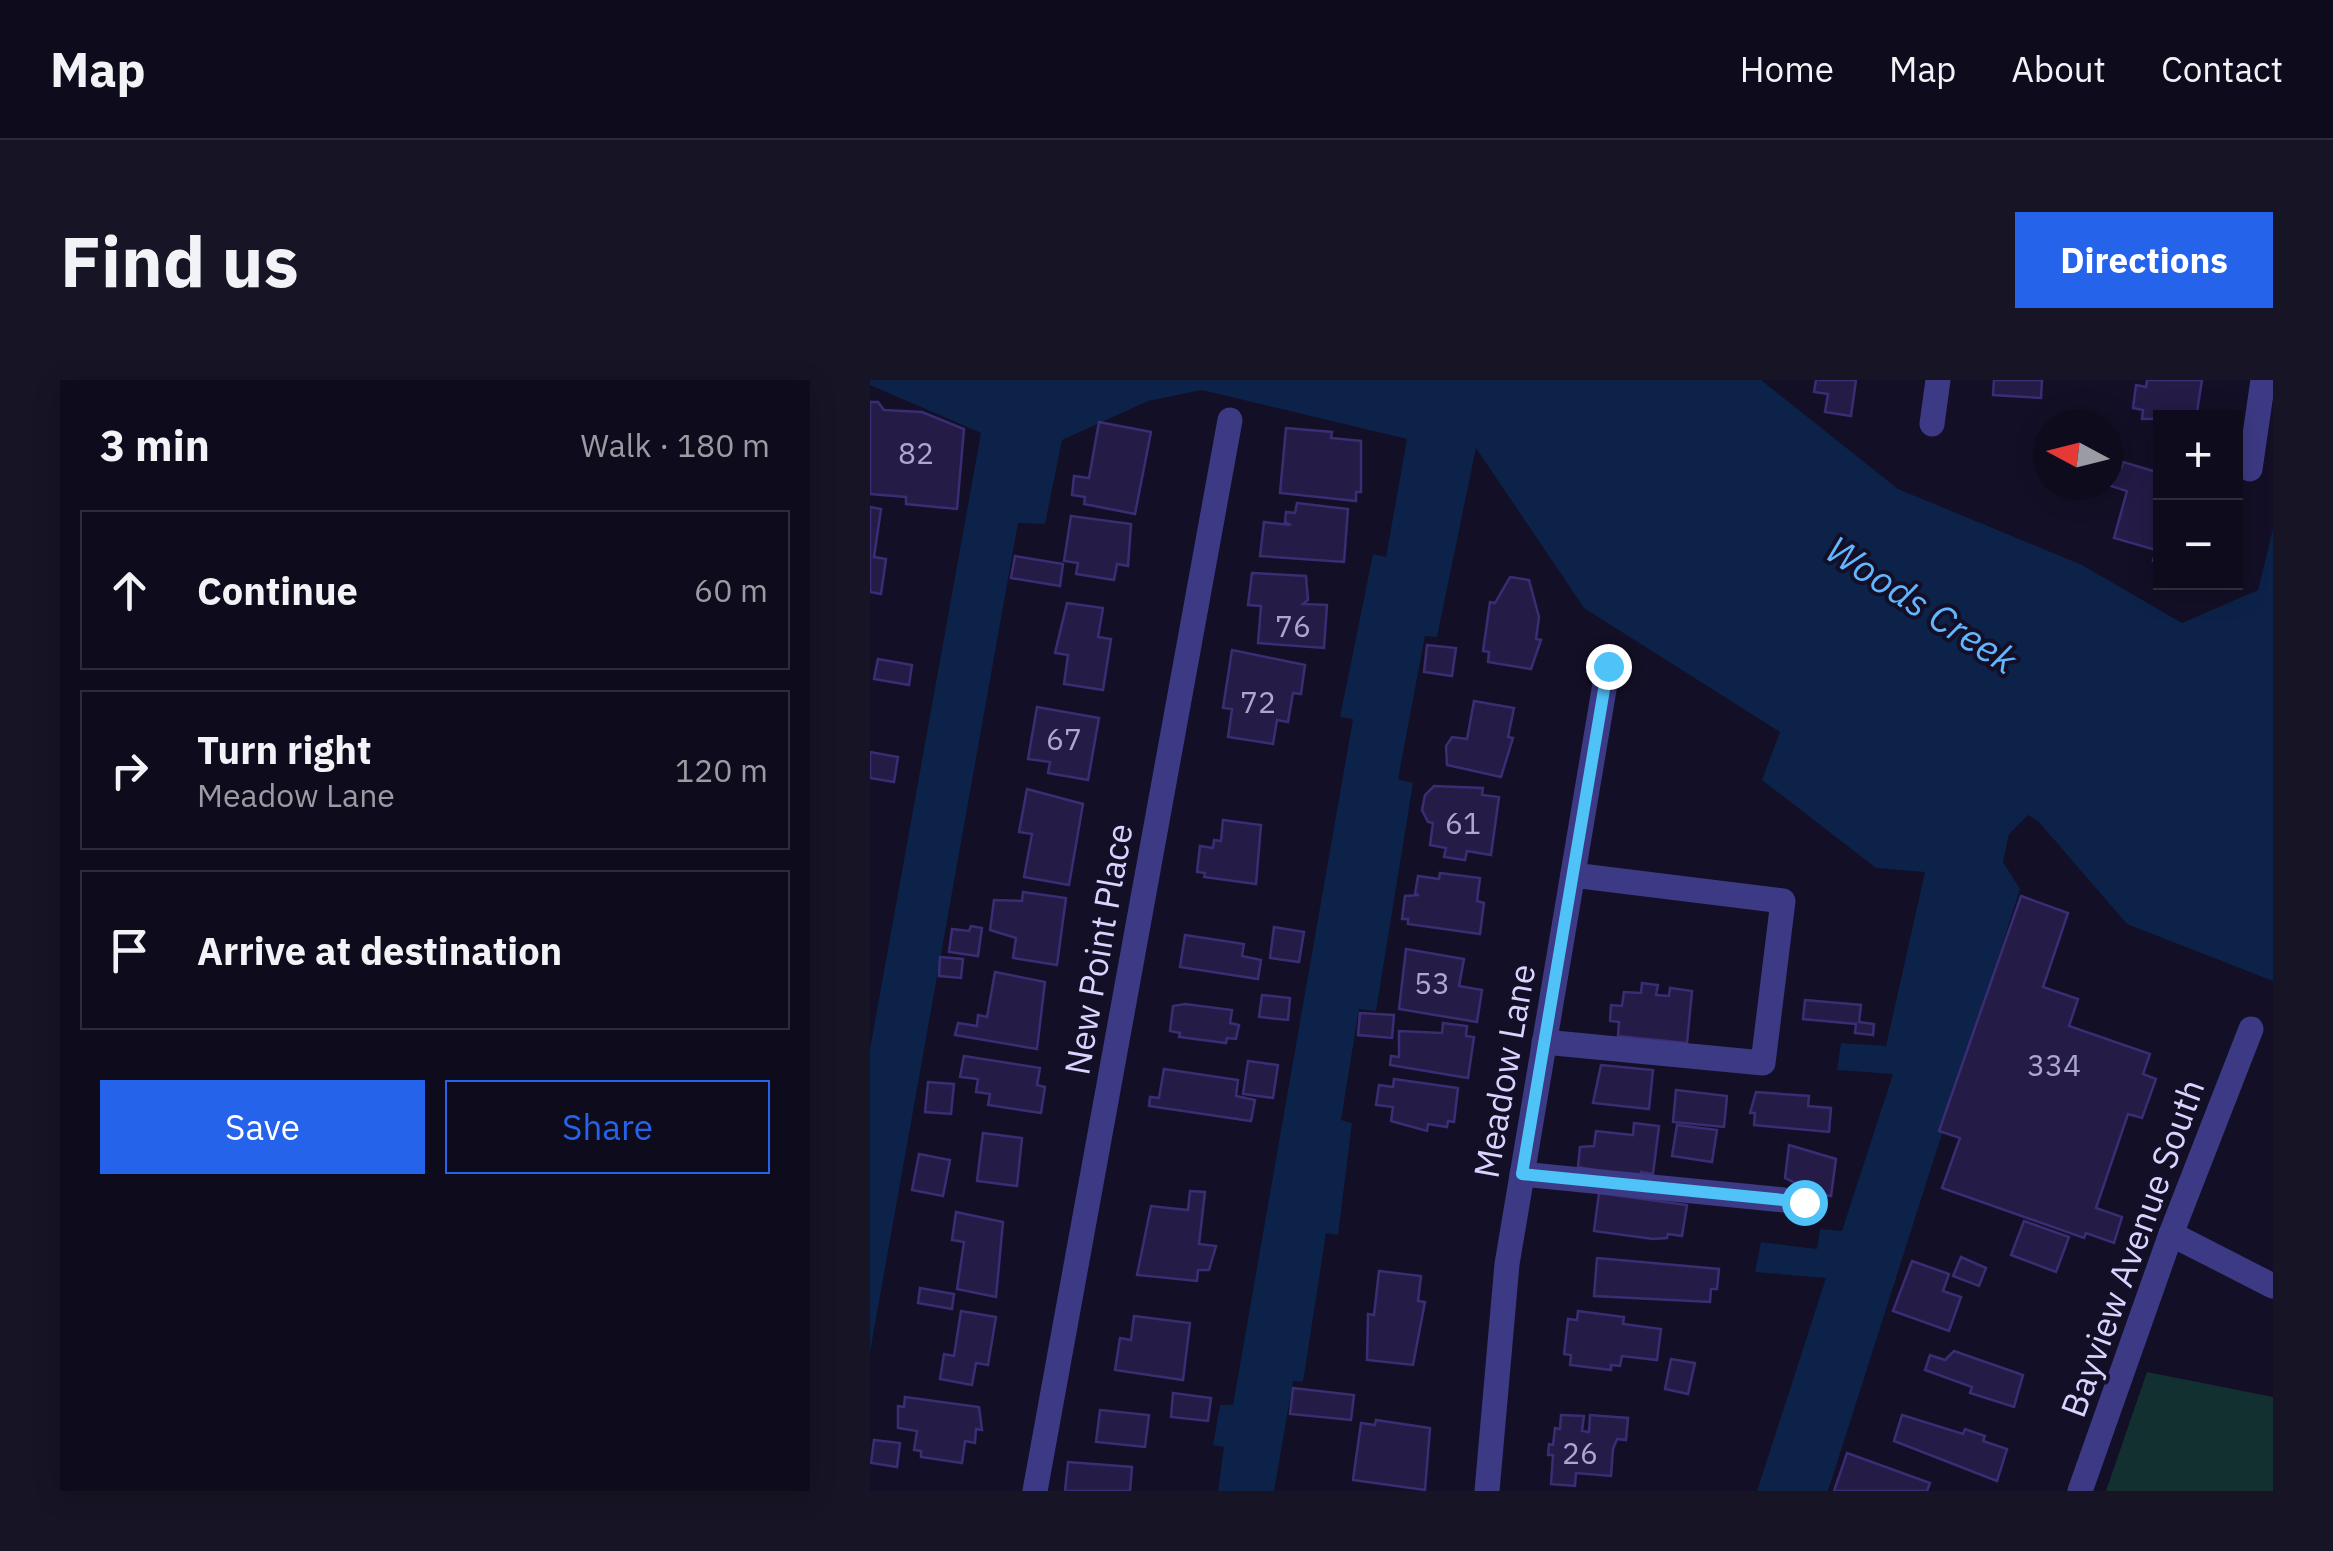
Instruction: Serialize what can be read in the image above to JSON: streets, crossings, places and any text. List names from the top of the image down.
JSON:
{
  "streets": {
    "street": ["New Point Place", "Meadow Lane", "Bayview Avenue South"]
  },
  "water": ["Woods Creek"],
  "house_numbers": [
    "82",
    "76",
    "72",
    "67",
    "61",
    "53",
    "334",
    "26"
  ],
  "north": "left",
  "page": {
    "header": "Map",
    "nav": [
      "Home",
      "Map",
      "About",
      "Contact"
    ],
    "buttons": [
      "Directions",
      ["Save", "Share"]
    ],
    "title": "Find us",
    "heading": ["3 min", "Walk · 180 m"],
    "map_buttons": ["+", "−"],
    "list": [
      ["Continue", "60 m"],
      ["Turn right", "Meadow Lane", "120 m"],
      "Arrive at destination"
    ]
  }
}
